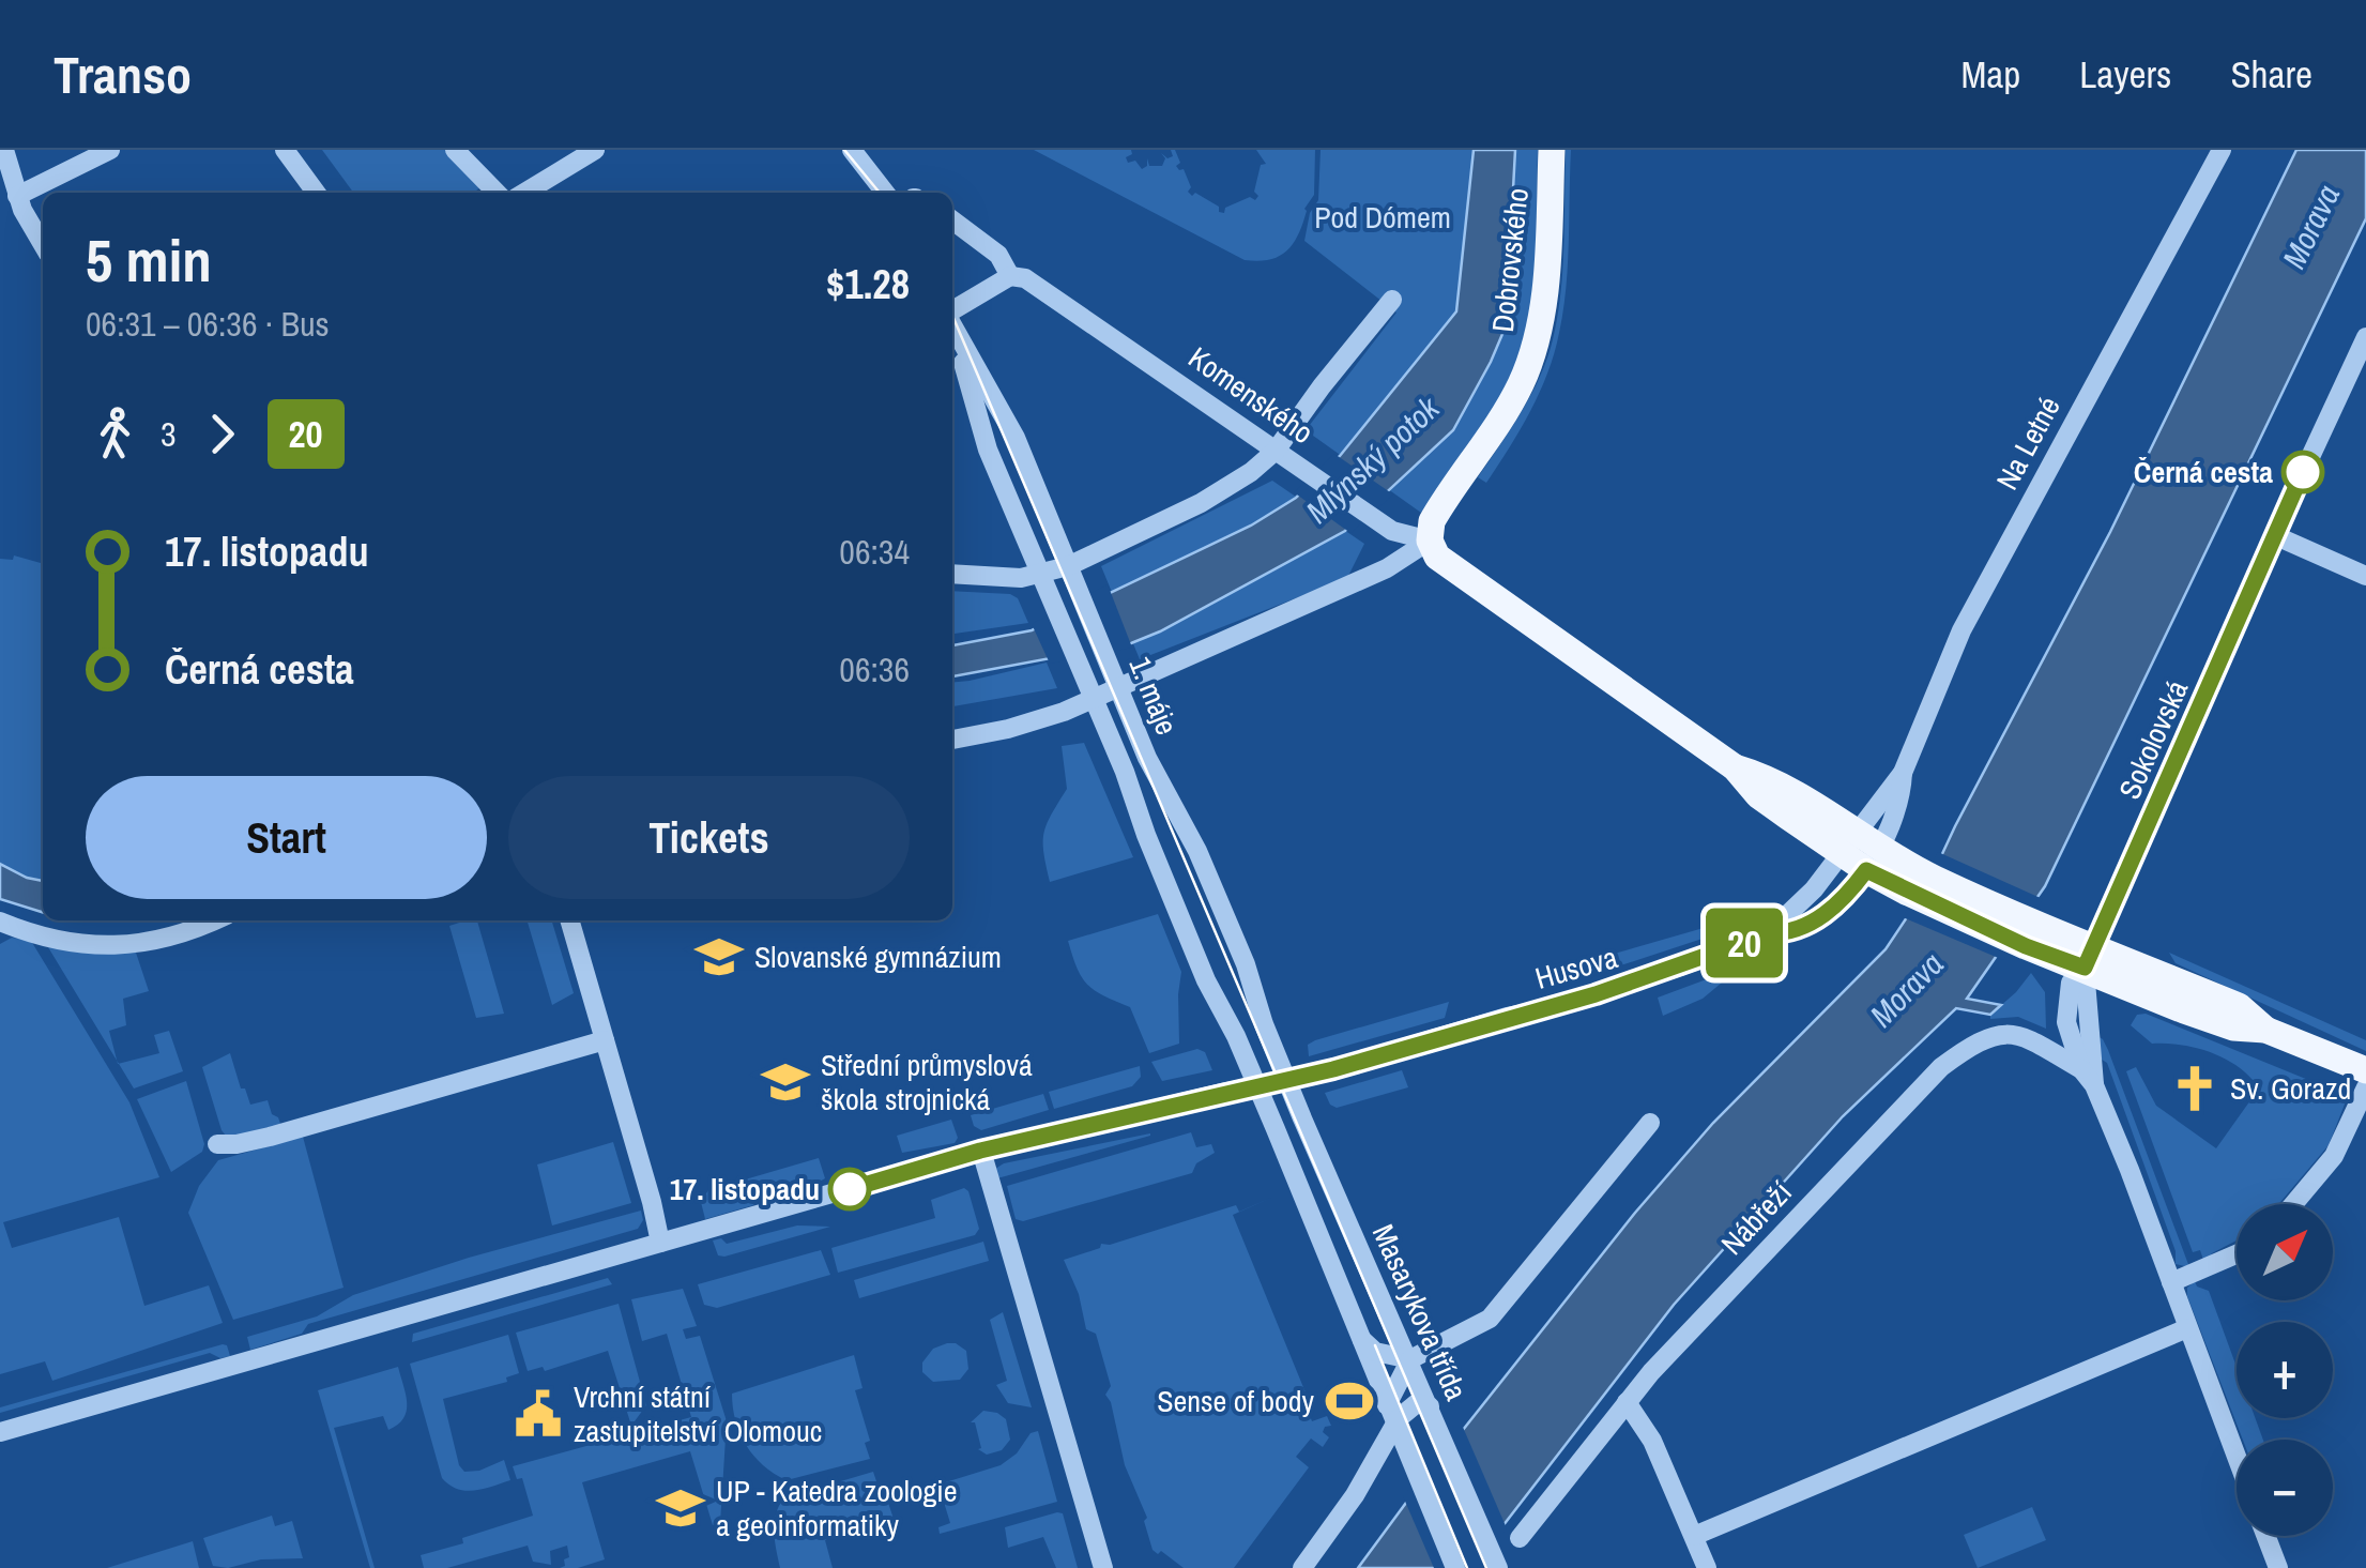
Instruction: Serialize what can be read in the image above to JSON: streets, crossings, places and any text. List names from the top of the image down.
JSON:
{
  "streets": {
    "main road": ["Dobrovského", "Komenského"],
    "street": [
      "Na Letné",
      "1. máje",
      "Sokolovská",
      "Husova",
      "Nábřeží",
      "Masarykova třída"
    ]
  },
  "crossings": [
    ["Dobrovského", "Komenského"],
    ["Komenského", "Na Letné"],
    ["Komenského", "Husova"],
    ["Na Letné", "Husova"],
    ["1. máje", "Husova"],
    ["1. máje", "Masarykova třída"],
    ["Husova", "Masarykova třída"]
  ],
  "water": ["Morava", "Mlýnský potok"],
  "parks": ["Pod Dómem"],
  "places": {
    "other": ["Černá cesta", "17. listopadu"],
    "school or university": ["Slovanské gymnázium", "Střední průmyslová škola strojnická", "UP - Katedra zoologie a geoinformatiky"],
    "church": ["Sv. Gorazd"],
    "sports": ["Sense of body"],
    "public building": ["Vrchní státní zastupitelství Olomouc"]
  },
  "lines": ["bus line 20"],
  "north": "top right",
  "page": {
    "header": "Transo",
    "nav": ["Map", "Layers", "Share"],
    "on_map": "20",
    "heading": ["5 min", "06:31 – 06:36 · Bus", "$1.28"],
    "legs": ["3", "20"],
    "list": [
      {
        "name": "17. listopadu",
        "value": "06:34"
      },
      {
        "name": "Černá cesta",
        "value": "06:36"
      }
    ],
    "buttons": ["Start", "Tickets"],
    "map_buttons": ["+", "−"]
  }
}
